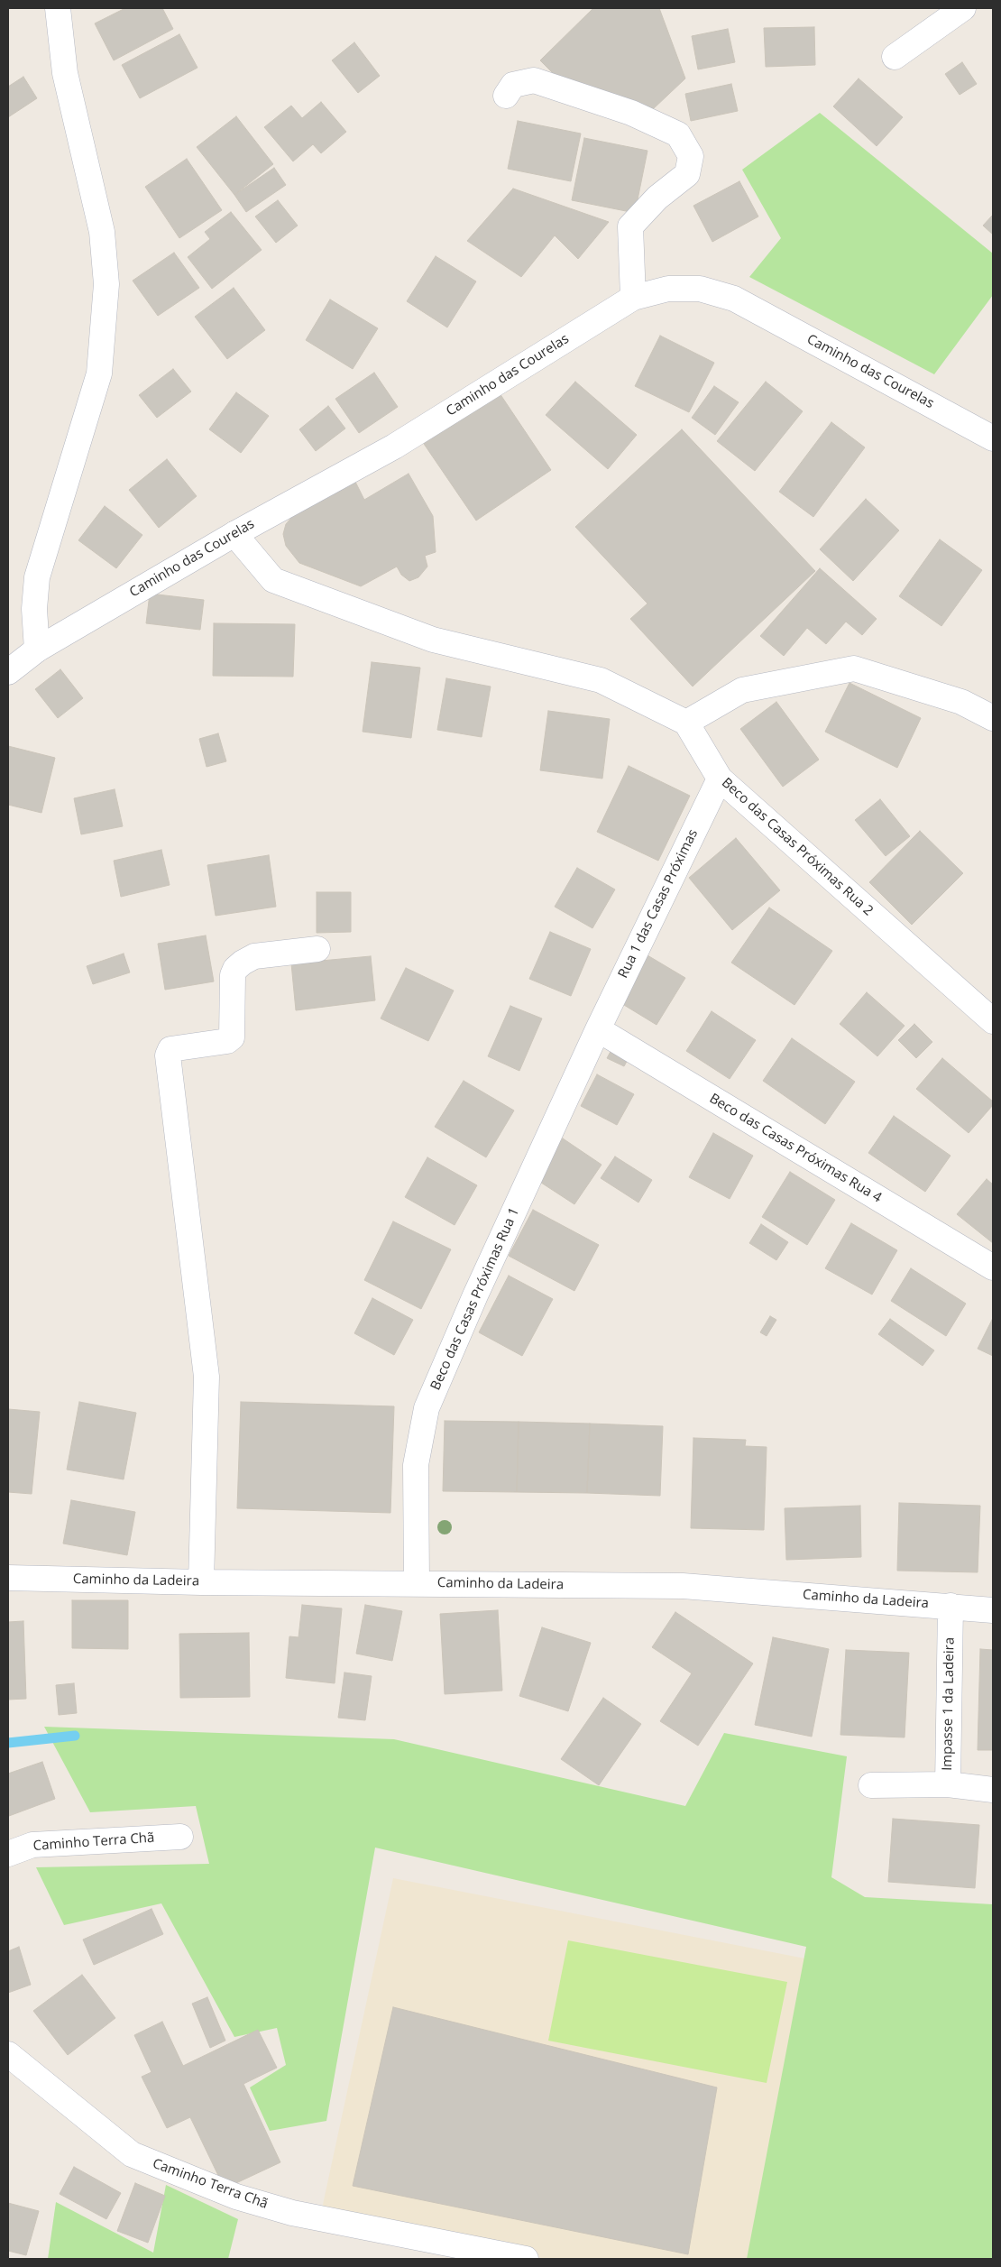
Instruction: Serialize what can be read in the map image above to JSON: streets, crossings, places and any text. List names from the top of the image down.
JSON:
{
  "streets": {
    "street": [
      "Caminho das Courelas",
      "Beco das Casas Próximas Rua 2",
      "Rua 1 das Casas Próximas",
      "Beco das Casas Próximas Rua 4",
      "Beco das Casas Próximas Rua 1",
      "Caminho da Ladeira",
      "Impasse 1 da Ladeira",
      "Caminho Terra Chã"
    ]
  },
  "crossings": [
    ["Beco das Casas Próximas Rua 2", "Rua 1 das Casas Próximas"],
    ["Rua 1 das Casas Próximas", "Beco das Casas Próximas Rua 4"],
    ["Rua 1 das Casas Próximas", "Beco das Casas Próximas Rua 1"],
    ["Beco das Casas Próximas Rua 4", "Beco das Casas Próximas Rua 1"],
    ["Beco das Casas Próximas Rua 1", "Caminho da Ladeira"],
    ["Caminho da Ladeira", "Impasse 1 da Ladeira"]
  ]
}
